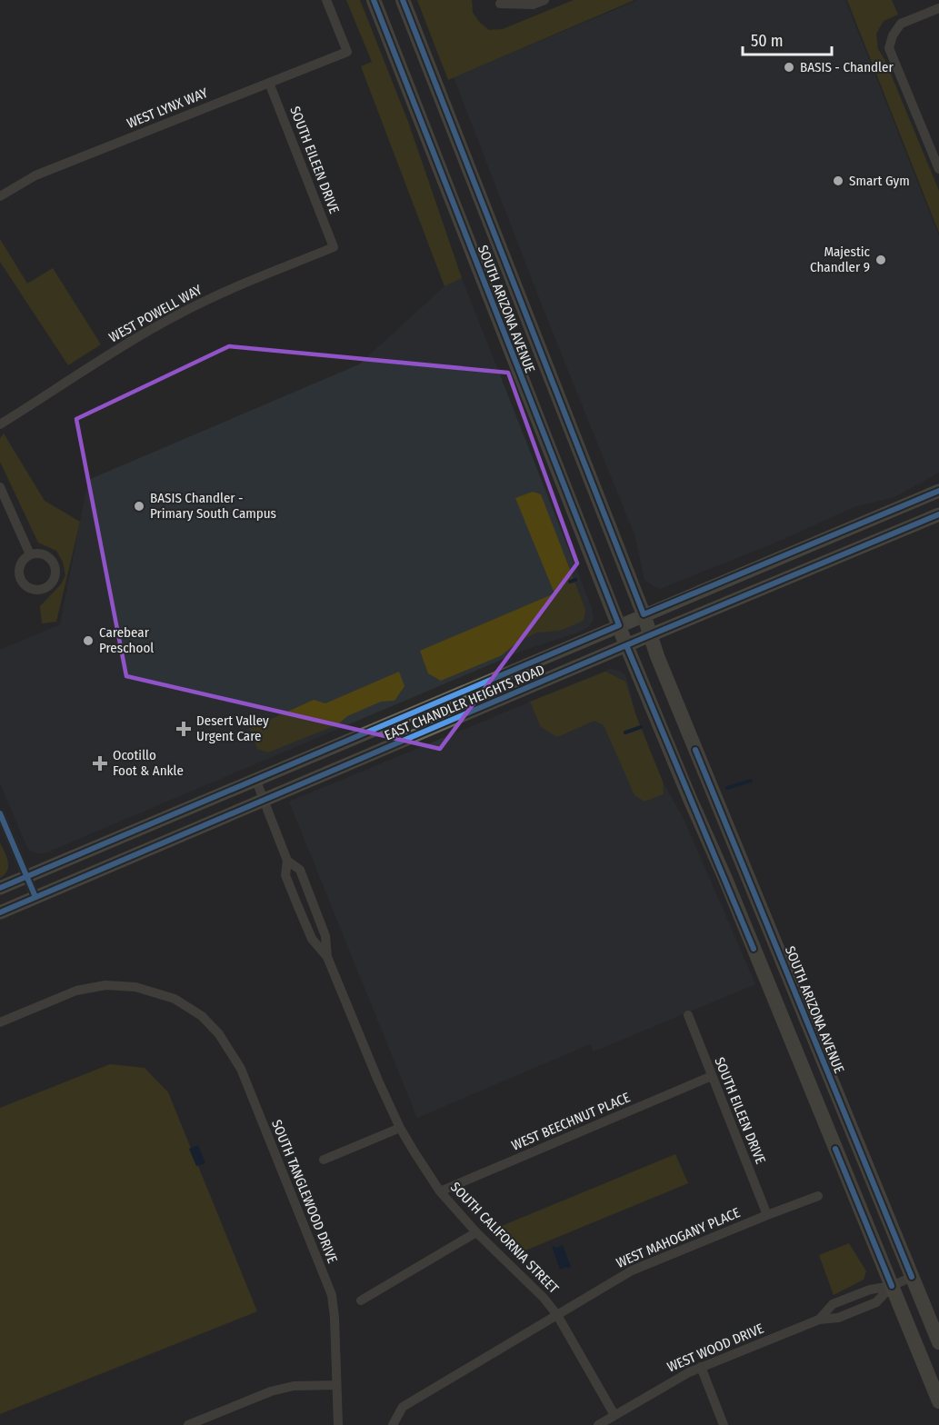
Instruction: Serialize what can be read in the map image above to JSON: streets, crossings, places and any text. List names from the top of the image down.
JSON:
{
  "streets": {
    "main road": ["SOUTH ARIZONA AVENUE", "EAST CHANDLER HEIGHTS ROAD"],
    "street": [
      "WEST LYNX WAY",
      "SOUTH EILEEN DRIVE",
      "WEST POWELL WAY",
      "WEST BEECHNUT PLACE",
      "SOUTH TANGLEWOOD DRIVE",
      "SOUTH CALIFORNIA STREET",
      "WEST MAHOGANY PLACE",
      "WEST WOOD DRIVE"
    ]
  },
  "crossings": [
    ["WEST LYNX WAY", "SOUTH EILEEN DRIVE"],
    ["SOUTH EILEEN DRIVE", "WEST POWELL WAY"],
    ["SOUTH EILEEN DRIVE", "WEST BEECHNUT PLACE"],
    ["SOUTH EILEEN DRIVE", "WEST MAHOGANY PLACE"],
    ["SOUTH ARIZONA AVENUE", "EAST CHANDLER HEIGHTS ROAD"],
    ["SOUTH ARIZONA AVENUE", "WEST WOOD DRIVE"],
    ["EAST CHANDLER HEIGHTS ROAD", "SOUTH CALIFORNIA STREET"],
    ["WEST BEECHNUT PLACE", "SOUTH CALIFORNIA STREET"],
    ["SOUTH CALIFORNIA STREET", "WEST MAHOGANY PLACE"],
    ["SOUTH CALIFORNIA STREET", "WEST WOOD DRIVE"]
  ],
  "places": {
    "other": [
      "BASIS - Chandler",
      "Smart Gym",
      "Majestic Chandler 9",
      "BASIS Chandler - Primary South Campus",
      "Carebear Preschool"
    ],
    "health": ["Desert Valley Urgent Care", "Ocotillo Foot & Ankle"]
  },
  "scale_bar": "50 m"
}
